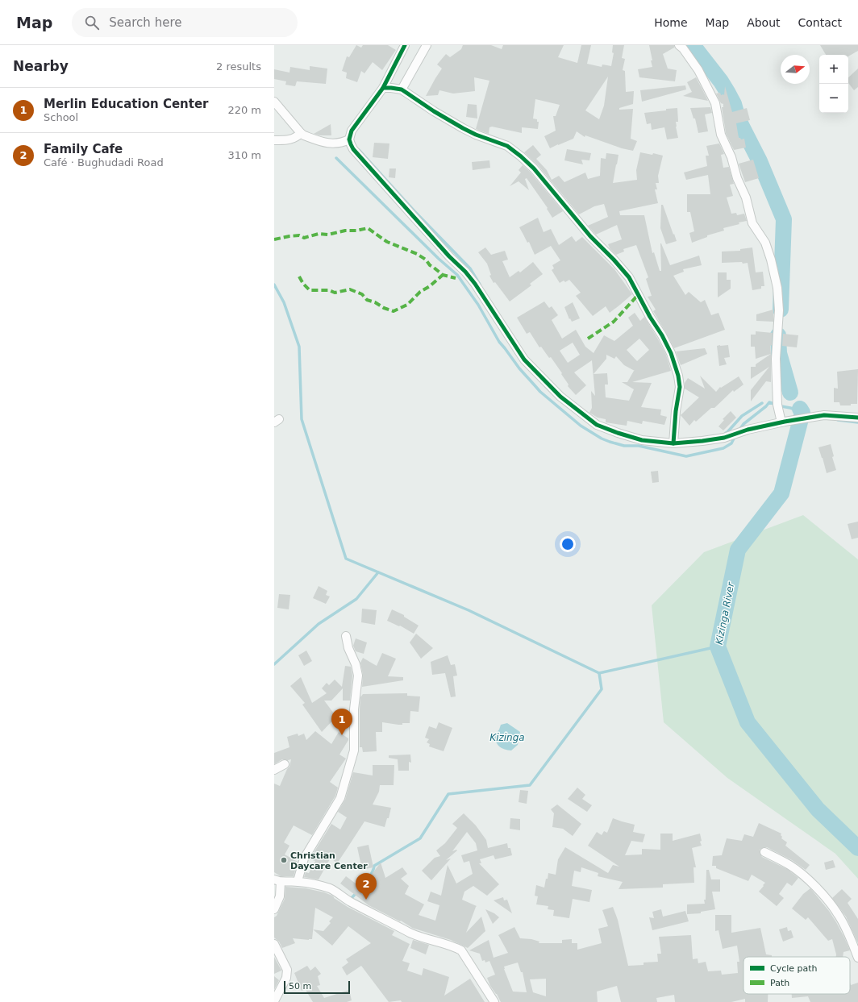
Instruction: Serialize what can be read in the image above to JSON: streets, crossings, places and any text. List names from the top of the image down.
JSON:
{
  "water": ["Kizinga River", "Kizinga"],
  "places": ["Christian Daycare Center"],
  "legend": ["Cycle path", "Path"],
  "scale_bar": "50 m",
  "north": "right",
  "page": {
    "header": "Map",
    "search": "Search here",
    "nav": [
      "Home",
      "Map",
      "About",
      "Contact"
    ],
    "heading": ["Nearby", "2 results"],
    "map_buttons": ["+", "−"],
    "list": [
      {
        "mark": "1",
        "name": "Merlin Education Center",
        "note": "School",
        "value": "220 m"
      },
      {
        "mark": "2",
        "name": "Family Cafe",
        "note": "Café · Bughudadi Road",
        "value": "310 m"
      }
    ],
    "pins": ["1", "2"],
    "scale": "50 m"
  }
}
